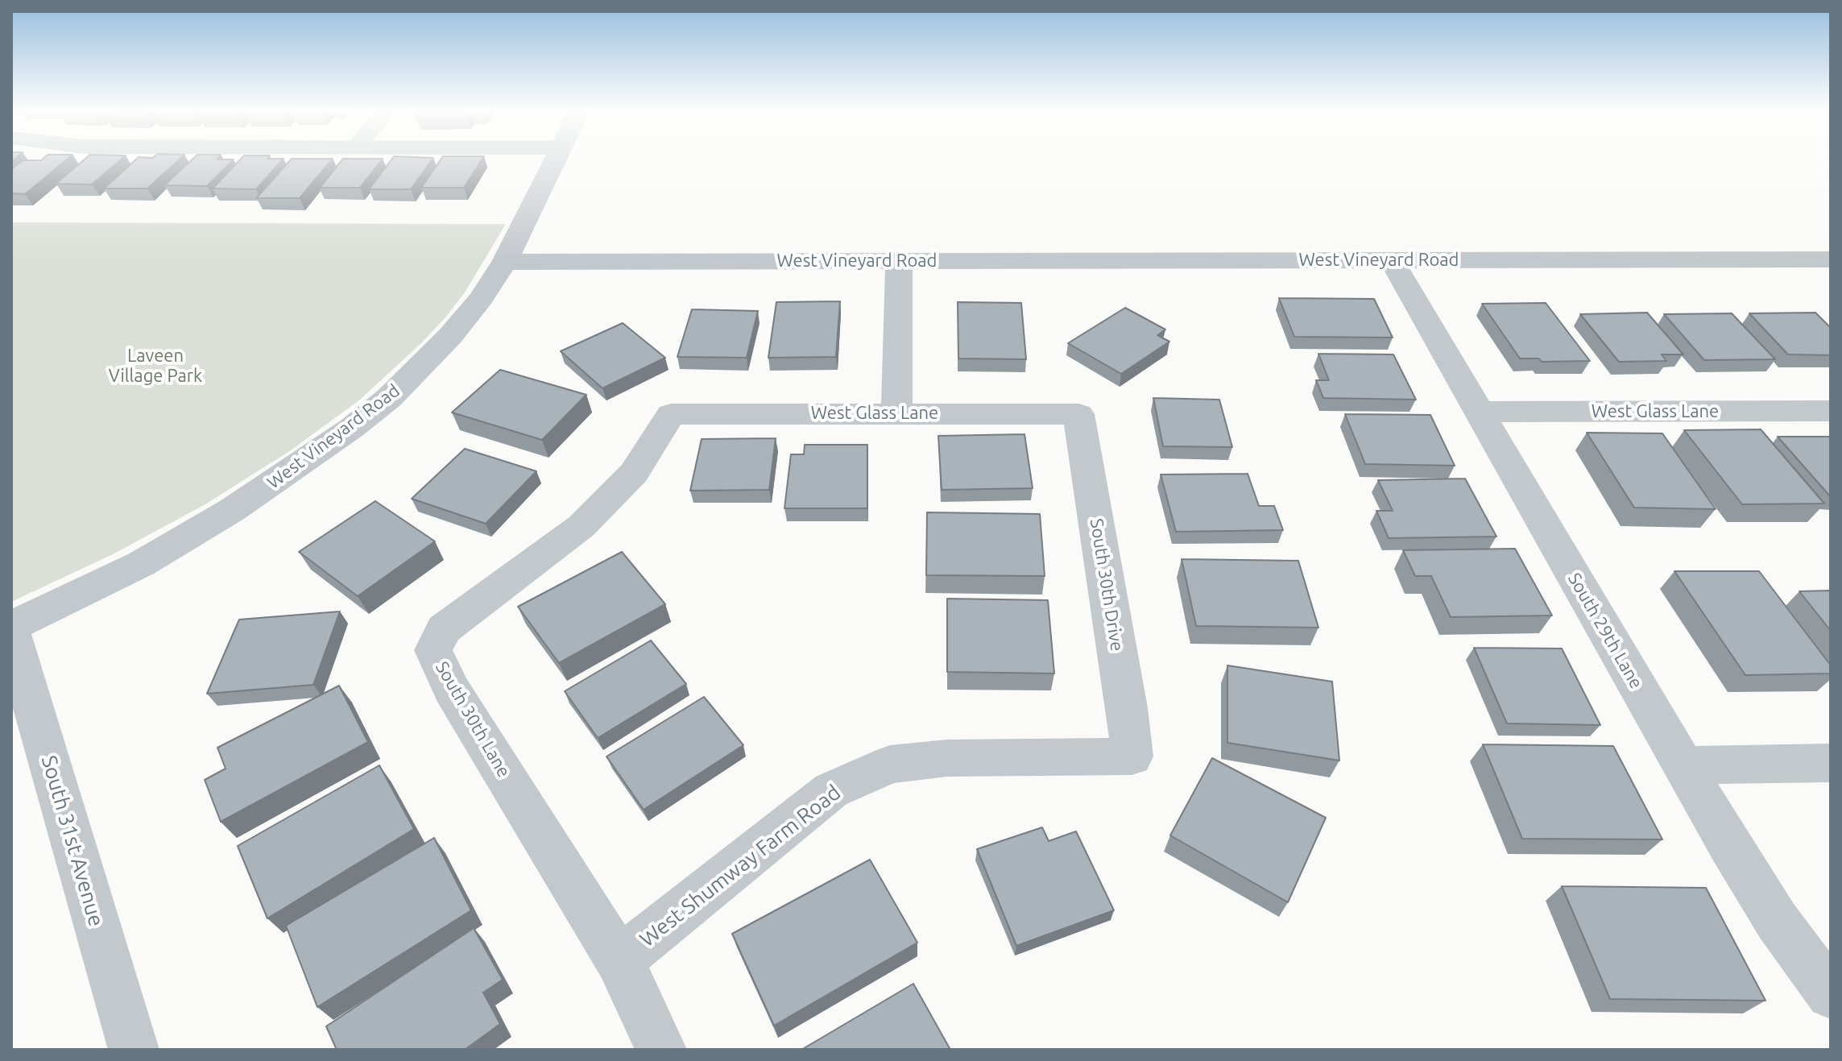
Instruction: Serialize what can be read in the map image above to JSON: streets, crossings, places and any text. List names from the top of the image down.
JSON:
{
  "streets": {
    "street": [
      "West Vineyard Road",
      "West Glass Lane",
      "South 30th Drive",
      "South 29th Lane",
      "South 30th Lane",
      "South 31st Avenue",
      "West Shumway Farm Road"
    ]
  },
  "crossings": [
    ["West Vineyard Road", "South 29th Lane"],
    ["West Glass Lane", "South 30th Drive"],
    ["West Glass Lane", "South 29th Lane"],
    ["West Glass Lane", "South 30th Lane"],
    ["South 30th Drive", "West Shumway Farm Road"],
    ["South 30th Lane", "West Shumway Farm Road"]
  ],
  "parks": ["Laveen Village Park"]
}
